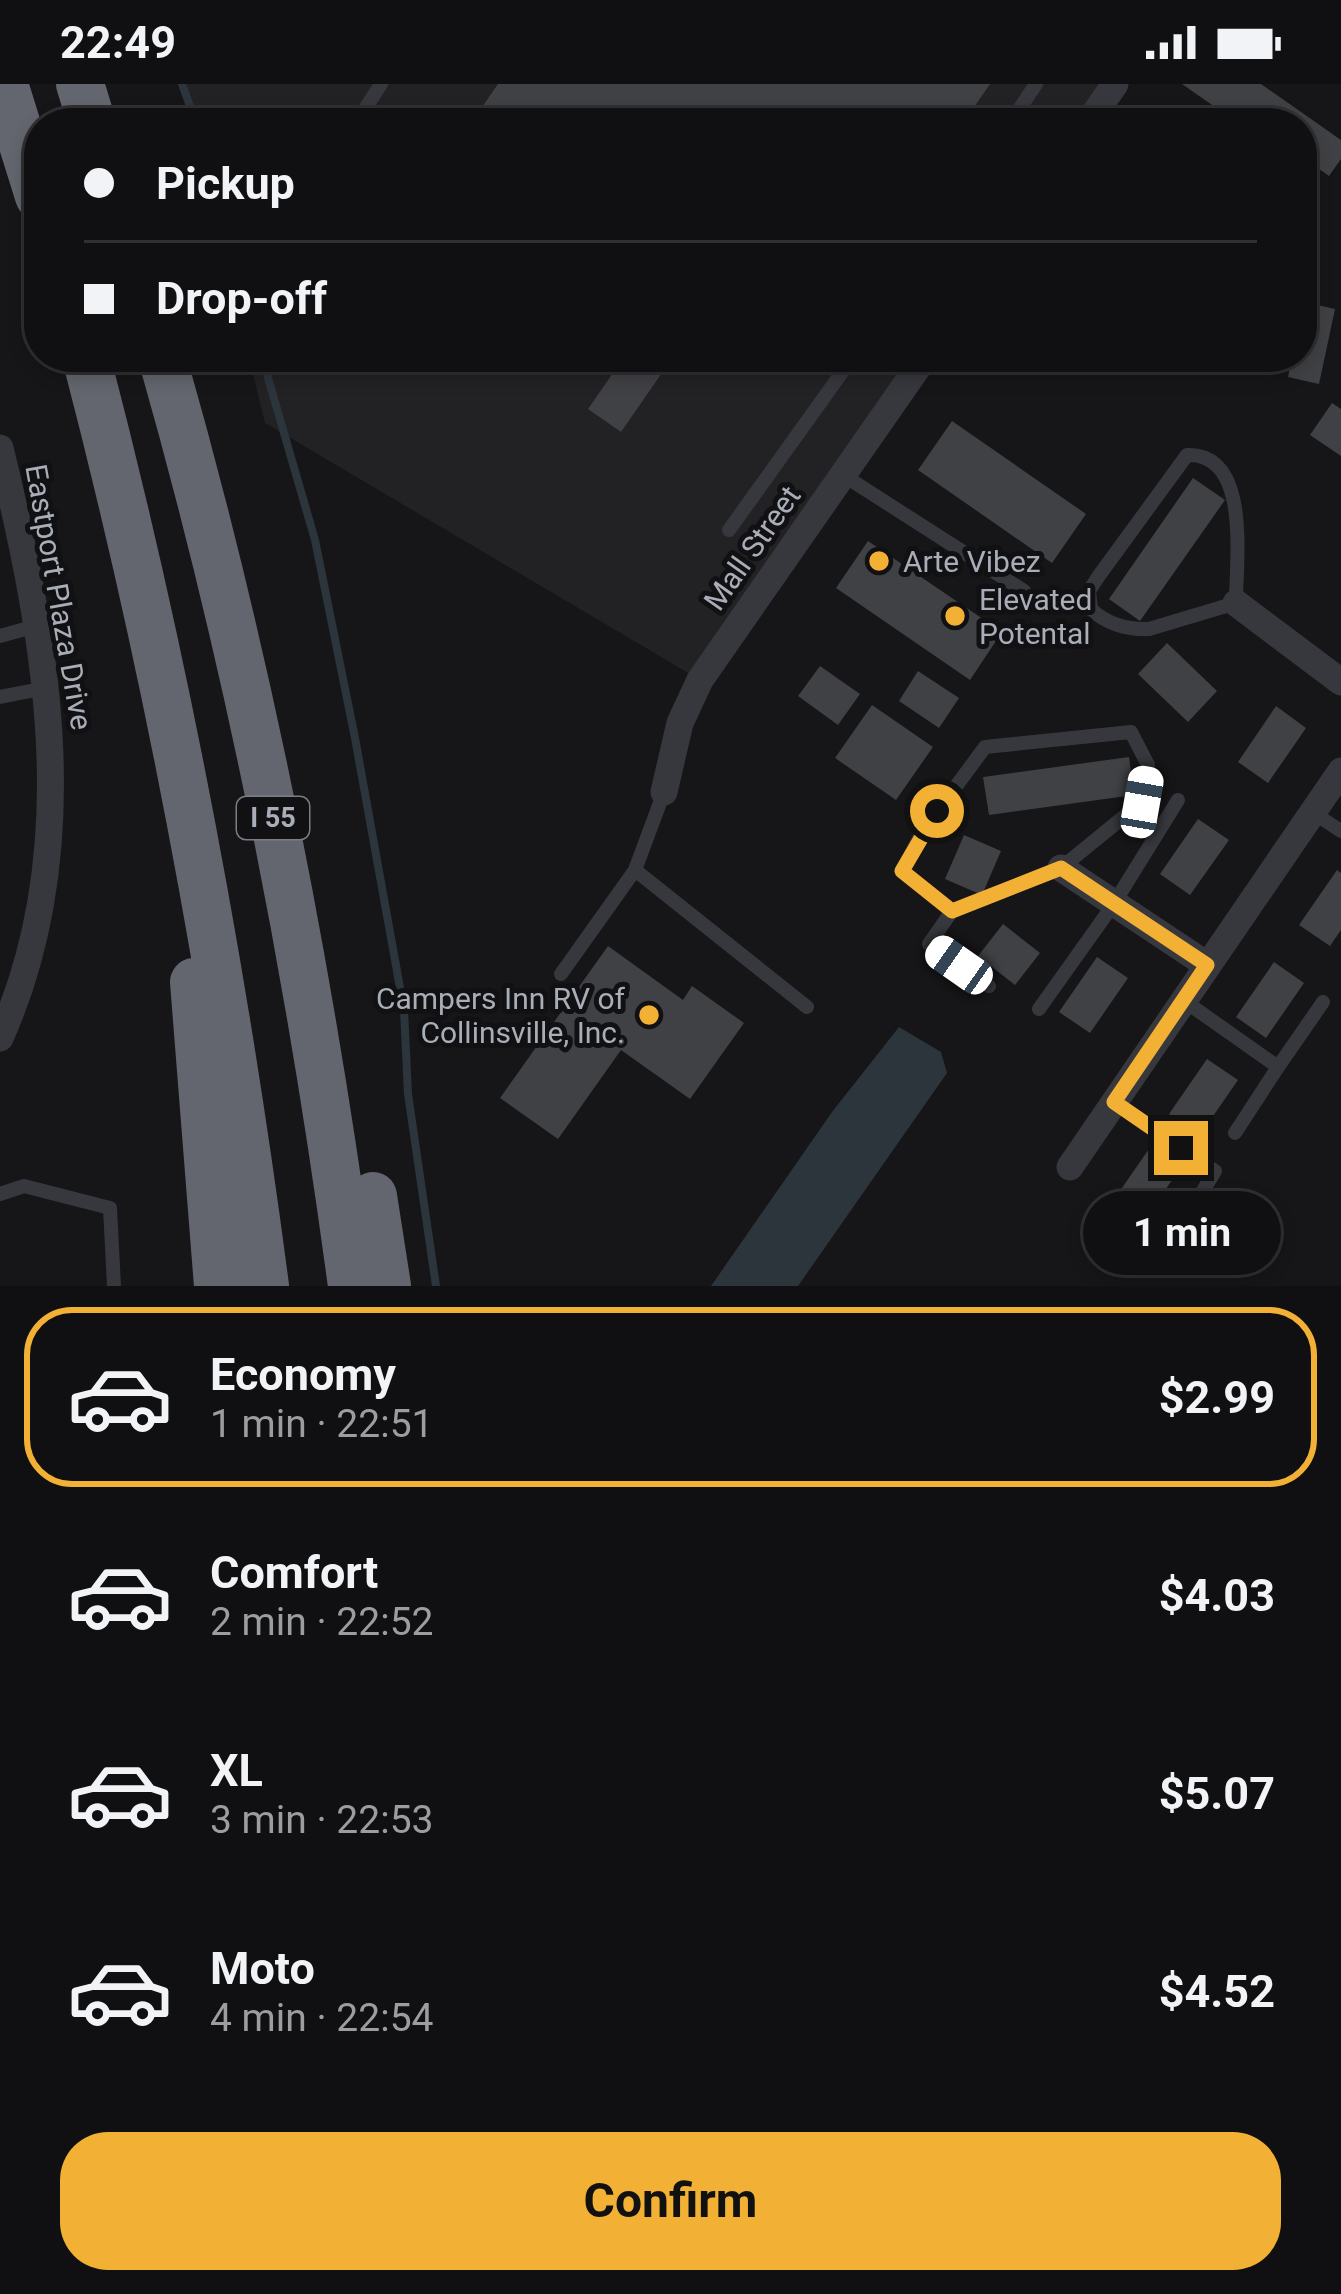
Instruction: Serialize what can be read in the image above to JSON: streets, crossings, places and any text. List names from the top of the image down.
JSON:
{
  "streets": {
    "highway": ["I 55"],
    "street": ["Mall Street", "Eastport Plaza Drive"]
  },
  "places": ["Arte Vibez", "Elevated Potental", "Campers Inn RV of Collinsville, Inc."],
  "page": {
    "status": "22:49",
    "banner": ["Pickup", "Drop-off"],
    "bubble": "1 min",
    "list": [
      {
        "name": "Economy",
        "note": "1 min · 22:51",
        "value": "$2.99"
      },
      {
        "name": "Comfort",
        "note": "2 min · 22:52",
        "value": "$4.03"
      },
      {
        "name": "XL",
        "note": "3 min · 22:53",
        "value": "$5.07"
      },
      {
        "name": "Moto",
        "note": "4 min · 22:54",
        "value": "$4.52"
      }
    ],
    "buttons": "Confirm"
  }
}
